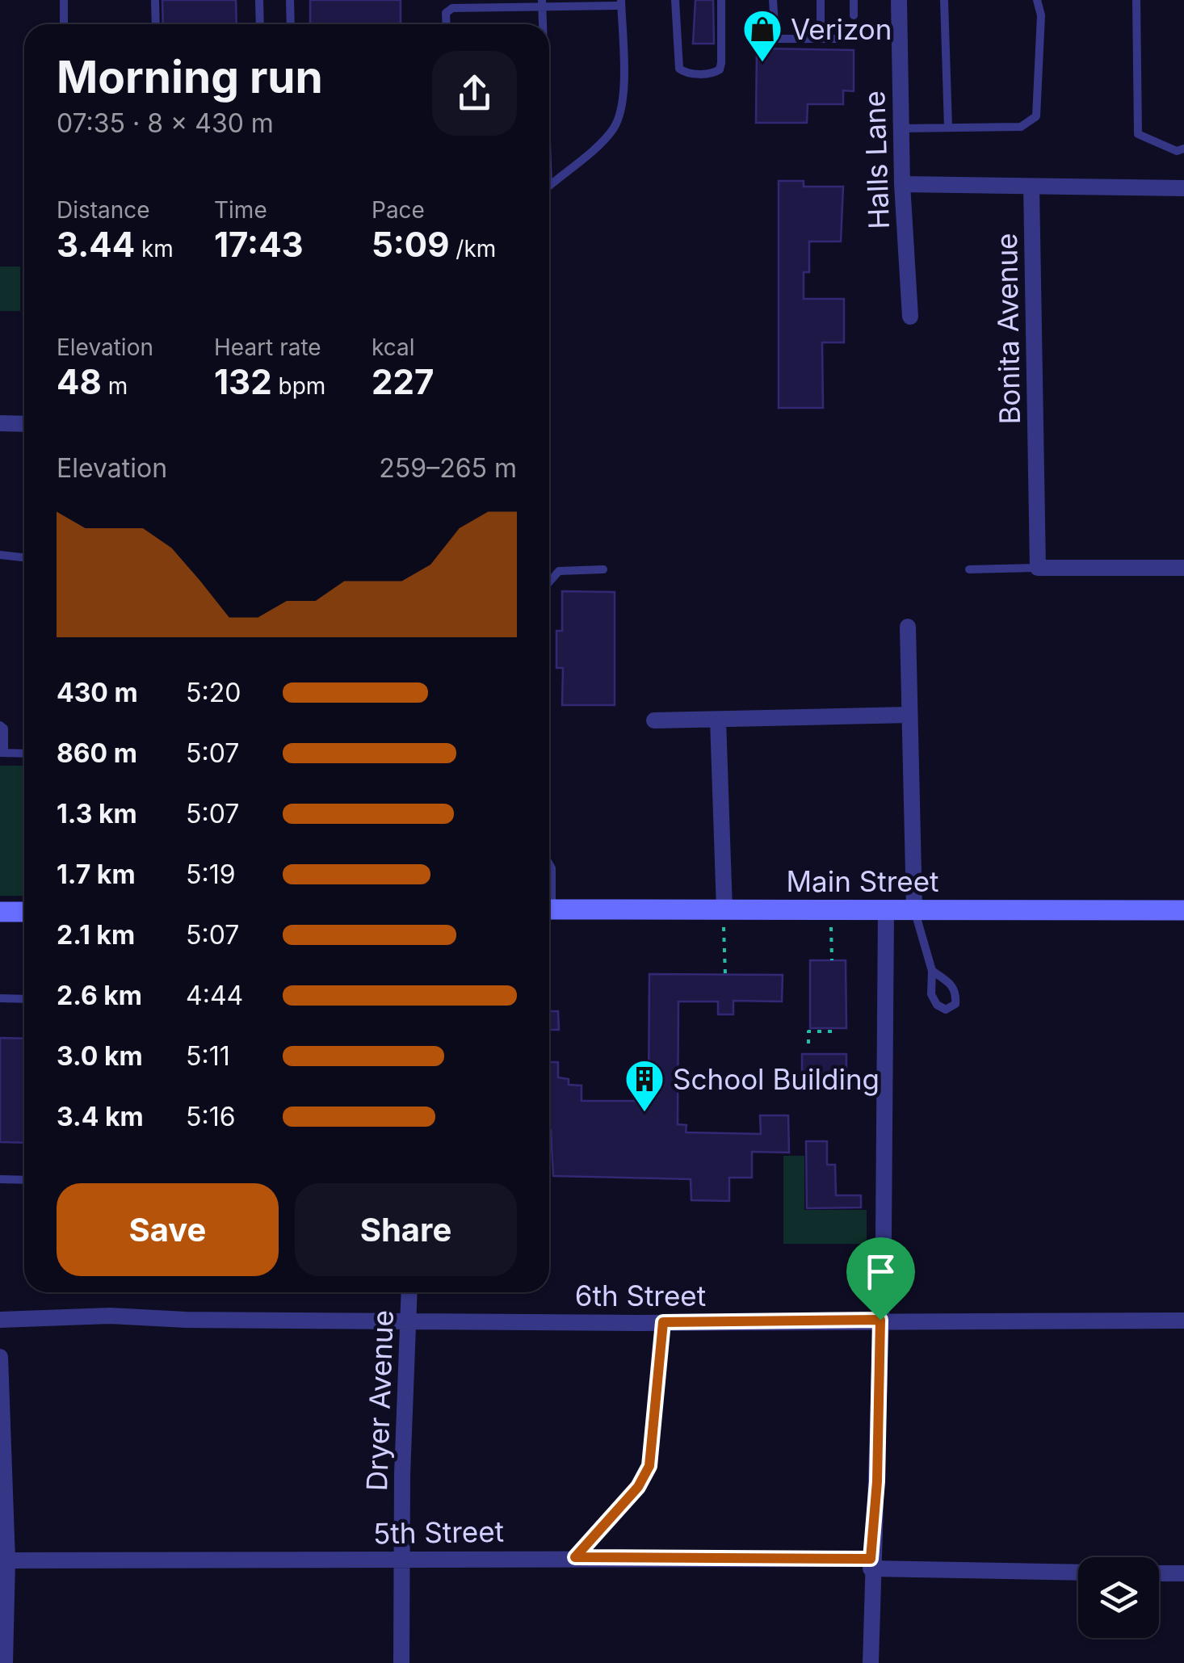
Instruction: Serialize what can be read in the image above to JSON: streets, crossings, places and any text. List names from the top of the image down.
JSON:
{
  "streets": {
    "main road": ["Main Street"],
    "street": [
      "Halls Lane",
      "Bonita Avenue",
      "6th Street",
      "Dryer Avenue",
      "5th Street"
    ]
  },
  "crossings": [
    ["6th Street", "Dryer Avenue"],
    ["Dryer Avenue", "5th Street"]
  ],
  "places": {
    "shop": ["Verizon"],
    "building": ["School Building"]
  },
  "page": {
    "heading": ["Morning run", "07:35 · 8 × 430 m"],
    "stats": [
      ["Distance", "3.44 km"],
      ["Time", "17:43"],
      ["Pace", "5:09 /km"],
      ["Elevation", "48 m"],
      ["Heart rate", "132 bpm"],
      ["kcal", "227"]
    ],
    "chart": ["Elevation", "259–265 m"],
    "list": [
      {
        "name": "430 m",
        "note": "5:20"
      },
      {
        "name": "860 m",
        "note": "5:07"
      },
      {
        "name": "1.3 km",
        "note": "5:07"
      },
      {
        "name": "1.7 km",
        "note": "5:19"
      },
      {
        "name": "2.1 km",
        "note": "5:07"
      },
      {
        "name": "2.6 km",
        "note": "4:44"
      },
      {
        "name": "3.0 km",
        "note": "5:11"
      },
      {
        "name": "3.4 km",
        "note": "5:16"
      }
    ],
    "buttons": ["Save", "Share"]
  }
}
